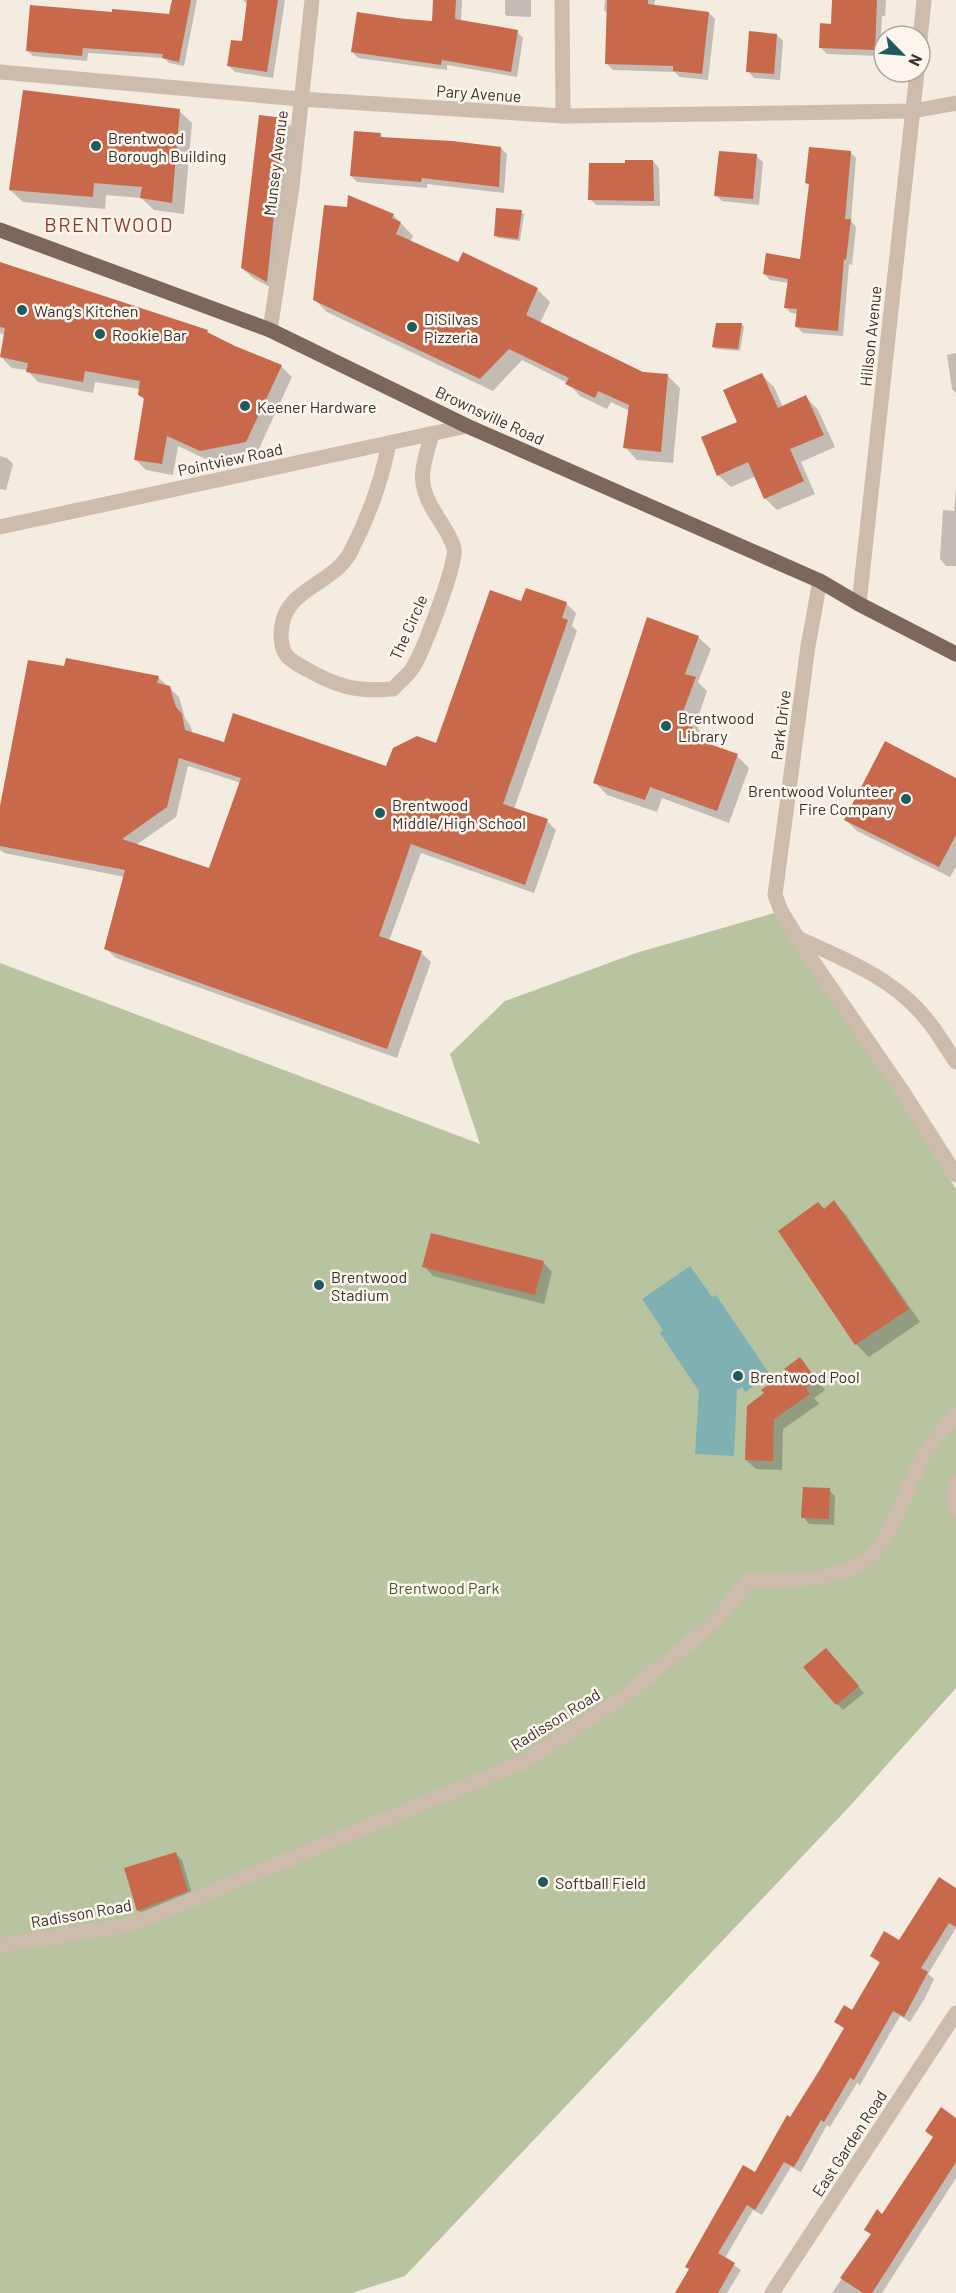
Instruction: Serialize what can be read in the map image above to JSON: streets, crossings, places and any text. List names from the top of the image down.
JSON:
{
  "streets": {
    "main road": ["Brownsville Road"],
    "street": [
      "Pary Avenue",
      "Munsey Avenue",
      "Hillson Avenue",
      "Pointview Road",
      "The Circle",
      "Park Drive",
      "Radisson Road",
      "East Garden Road"
    ]
  },
  "crossings": [
    ["Pary Avenue", "Munsey Avenue"],
    ["Pary Avenue", "Hillson Avenue"],
    ["Munsey Avenue", "Brownsville Road"],
    ["Hillson Avenue", "Brownsville Road"],
    ["Brownsville Road", "Pointview Road"],
    ["Brownsville Road", "Park Drive"],
    ["Pointview Road", "The Circle"]
  ],
  "districts": ["BRENTWOOD"],
  "parks": ["Brentwood Park"],
  "places": [
    "Brentwood Borough Building",
    "Wang's Kitchen",
    "DiSilvas Pizzeria",
    "Rookie Bar",
    "Keener Hardware",
    "Brentwood Library",
    "Brentwood Volunteer Fire Company",
    "Brentwood Middle/High School",
    "Brentwood Stadium",
    "Brentwood Pool",
    "Softball Field"
  ],
  "north": "bottom right"
}
